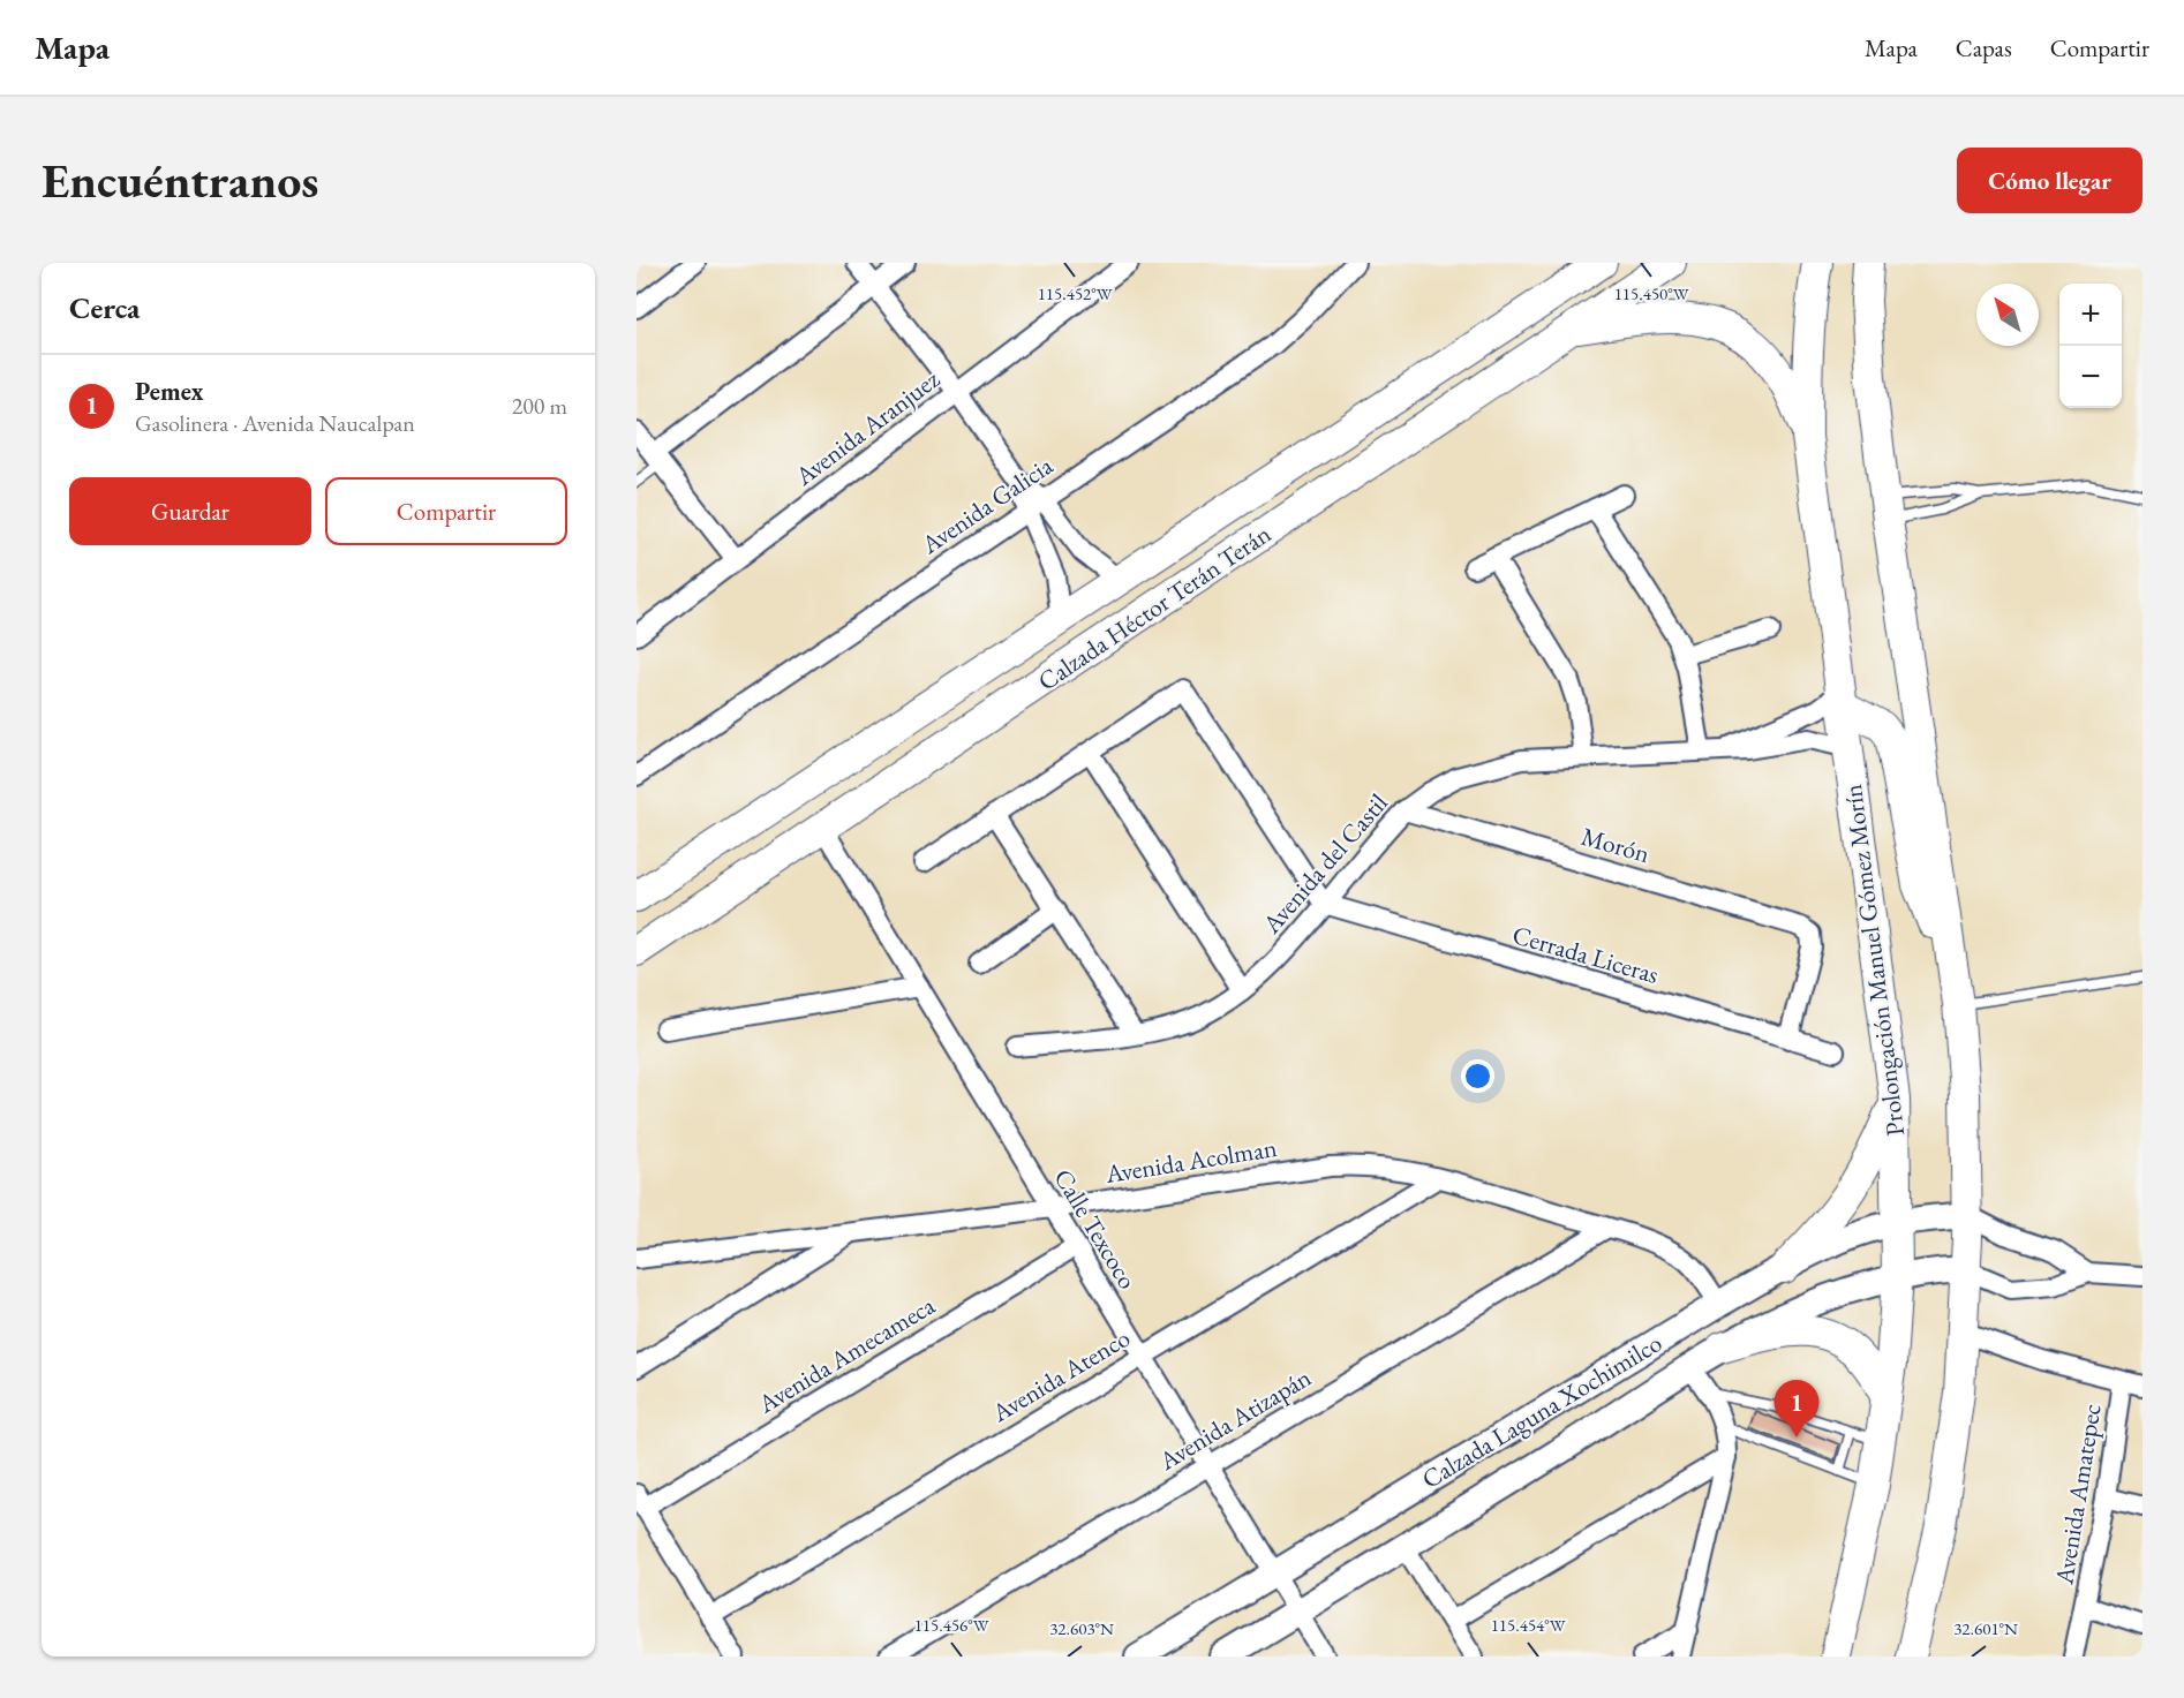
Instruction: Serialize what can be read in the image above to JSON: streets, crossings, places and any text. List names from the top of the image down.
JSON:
{
  "streets": {
    "main road": ["Calzada Héctor Terán Terán", "Prolongación Manuel Gómez Morín", "Calzada Laguna Xochimilco"],
    "street": [
      "Avenida Aranjuez",
      "Avenida Galicia",
      "Morón",
      "Avenida del Castil",
      "Cerrada Liceras",
      "Avenida Acolman",
      "Calle Texcoco",
      "Avenida Amecameca",
      "Avenida Atenco",
      "Avenida Atizapán",
      "Avenida Amatepec"
    ]
  },
  "crossings": [
    ["Calzada Héctor Terán Terán", "Calle Texcoco"],
    ["Morón", "Avenida del Castil"],
    ["Morón", "Cerrada Liceras"],
    ["Avenida del Castil", "Cerrada Liceras"],
    ["Avenida del Castil", "Prolongación Manuel Gómez Morín"],
    ["Prolongación Manuel Gómez Morín", "Calzada Laguna Xochimilco"],
    ["Avenida Acolman", "Calle Texcoco"],
    ["Avenida Acolman", "Avenida Atenco"],
    ["Avenida Acolman", "Calzada Laguna Xochimilco"],
    ["Avenida Acolman", "Avenida Atizapán"],
    ["Calle Texcoco", "Avenida Amecameca"],
    ["Calle Texcoco", "Avenida Atenco"],
    ["Calle Texcoco", "Calzada Laguna Xochimilco"],
    ["Calle Texcoco", "Avenida Atizapán"]
  ],
  "north": "top left",
  "page": {
    "header": "Mapa",
    "nav": ["Mapa", "Capas", "Compartir"],
    "buttons": [
      "Cómo llegar",
      ["Guardar", "Compartir"]
    ],
    "title": "Encuéntranos",
    "heading": "Cerca",
    "map_buttons": ["+", "−"],
    "list": [
      {
        "mark": "1",
        "name": "Pemex",
        "note": "Gasolinera · Avenida Naucalpan",
        "value": "200 m"
      }
    ],
    "pins": "1"
  },
  "coordinates": [
    "115.452°W",
    "115.450°W",
    "115.456°W",
    "115.454°W",
    "32.603°N",
    "32.601°N"
  ]
}
